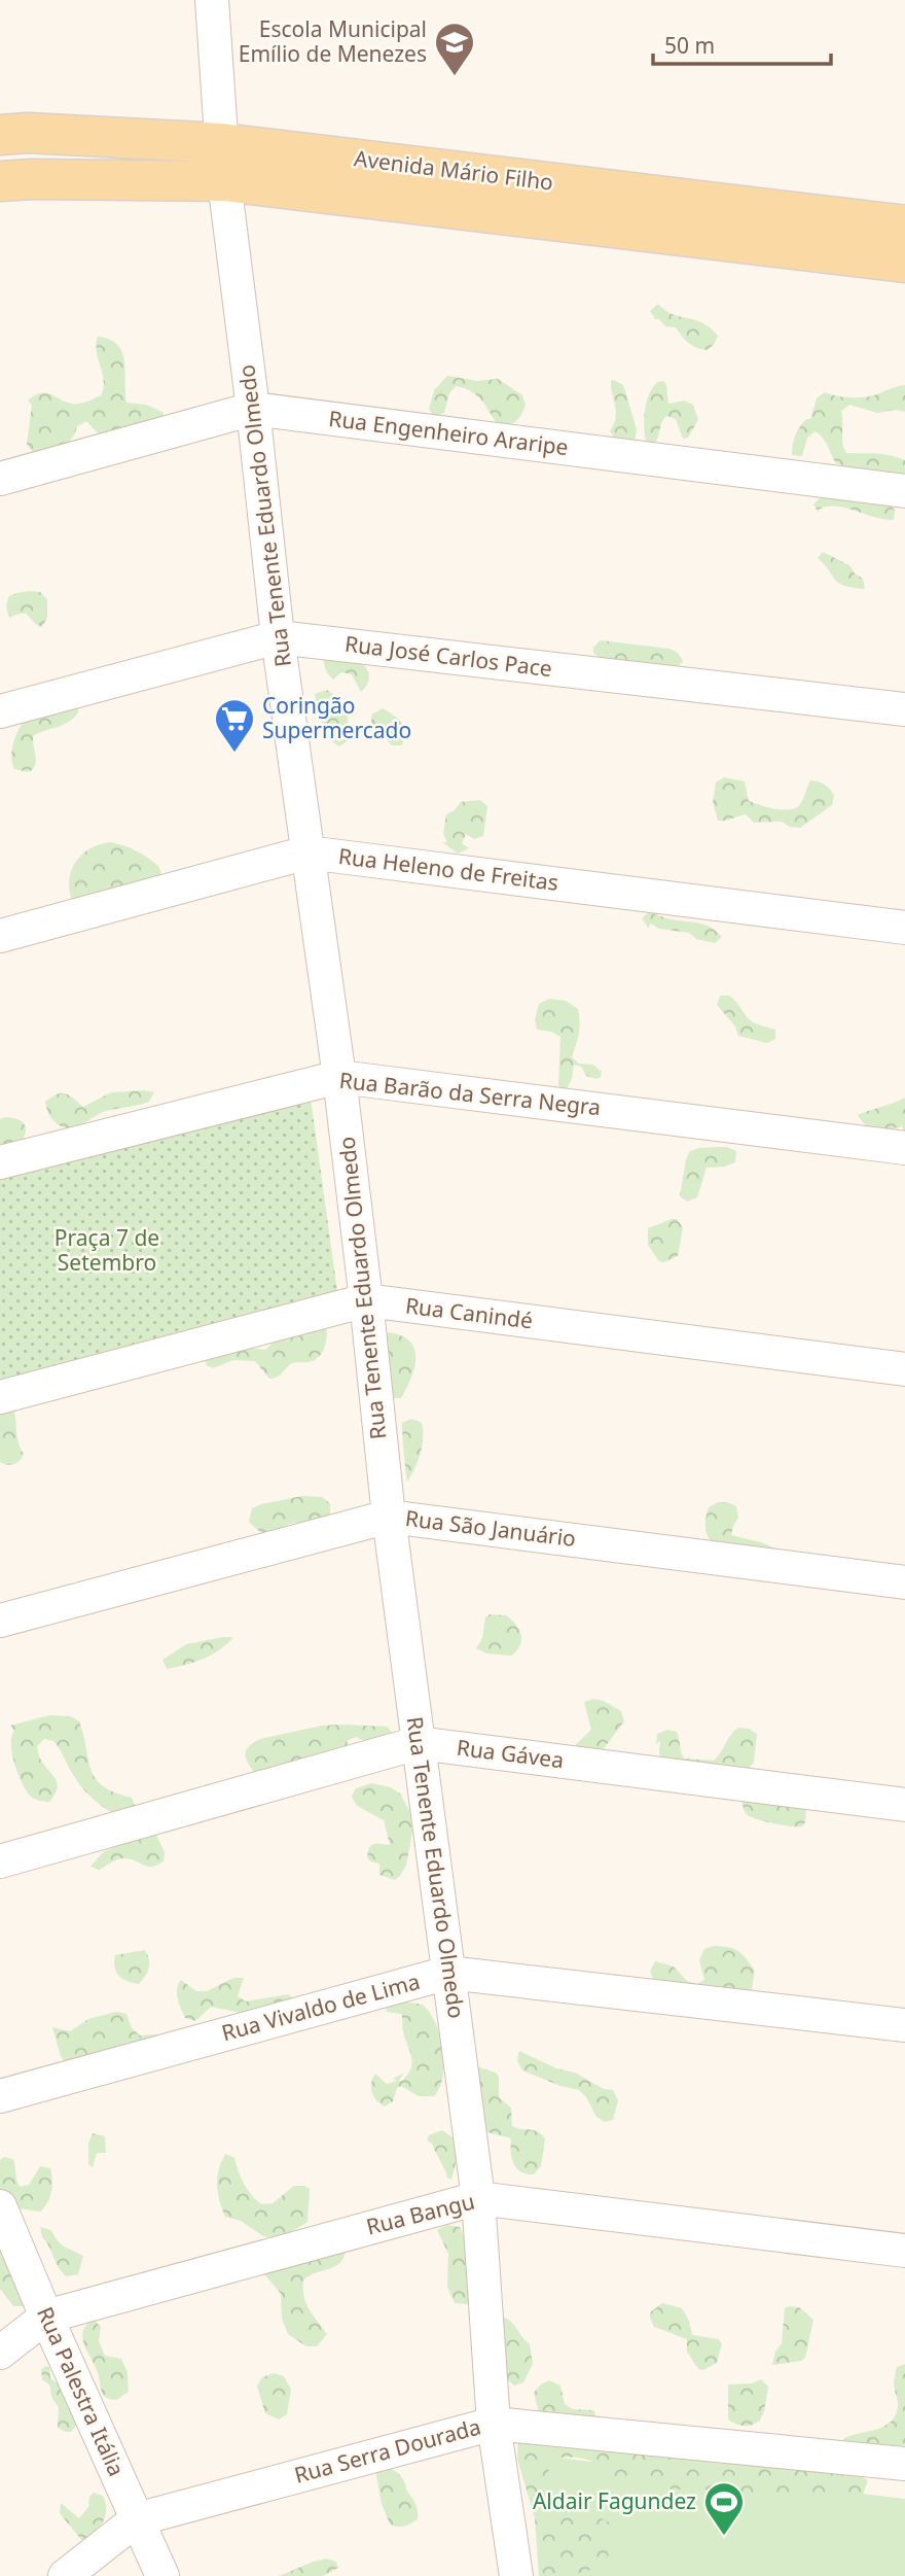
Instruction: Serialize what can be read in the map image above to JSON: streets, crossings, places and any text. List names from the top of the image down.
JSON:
{
  "streets": {
    "main road": ["Avenida Mário Filho"],
    "street": [
      "Rua Engenheiro Araripe",
      "Rua Tenente Eduardo Olmedo",
      "Rua José Carlos Pace",
      "Rua Heleno de Freitas",
      "Rua Barão da Serra Negra",
      "Rua Canindé",
      "Rua São Januário",
      "Rua Gávea",
      "Rua Vivaldo de Lima",
      "Rua Bangu",
      "Rua Palestra Itália",
      "Rua Serra Dourada"
    ]
  },
  "crossings": [
    ["Avenida Mário Filho", "Rua Tenente Eduardo Olmedo"],
    ["Rua Engenheiro Araripe", "Rua Tenente Eduardo Olmedo"],
    ["Rua Tenente Eduardo Olmedo", "Rua José Carlos Pace"],
    ["Rua Tenente Eduardo Olmedo", "Rua Heleno de Freitas"],
    ["Rua Tenente Eduardo Olmedo", "Rua Barão da Serra Negra"],
    ["Rua Tenente Eduardo Olmedo", "Rua Canindé"],
    ["Rua Tenente Eduardo Olmedo", "Rua São Januário"],
    ["Rua Tenente Eduardo Olmedo", "Rua Gávea"],
    ["Rua Tenente Eduardo Olmedo", "Rua Vivaldo de Lima"],
    ["Rua Tenente Eduardo Olmedo", "Rua Bangu"],
    ["Rua Tenente Eduardo Olmedo", "Rua Serra Dourada"],
    ["Rua Bangu", "Rua Palestra Itália"],
    ["Rua Palestra Itália", "Rua Serra Dourada"]
  ],
  "parks": ["Praça 7 de Setembro"],
  "places": {
    "school or university": ["Escola Municipal Emílio de Menezes"],
    "supermarket": ["Coringão Supermercado"],
    "sports": ["Aldair Fagundez"]
  },
  "scale_bar": "50 m"
}
